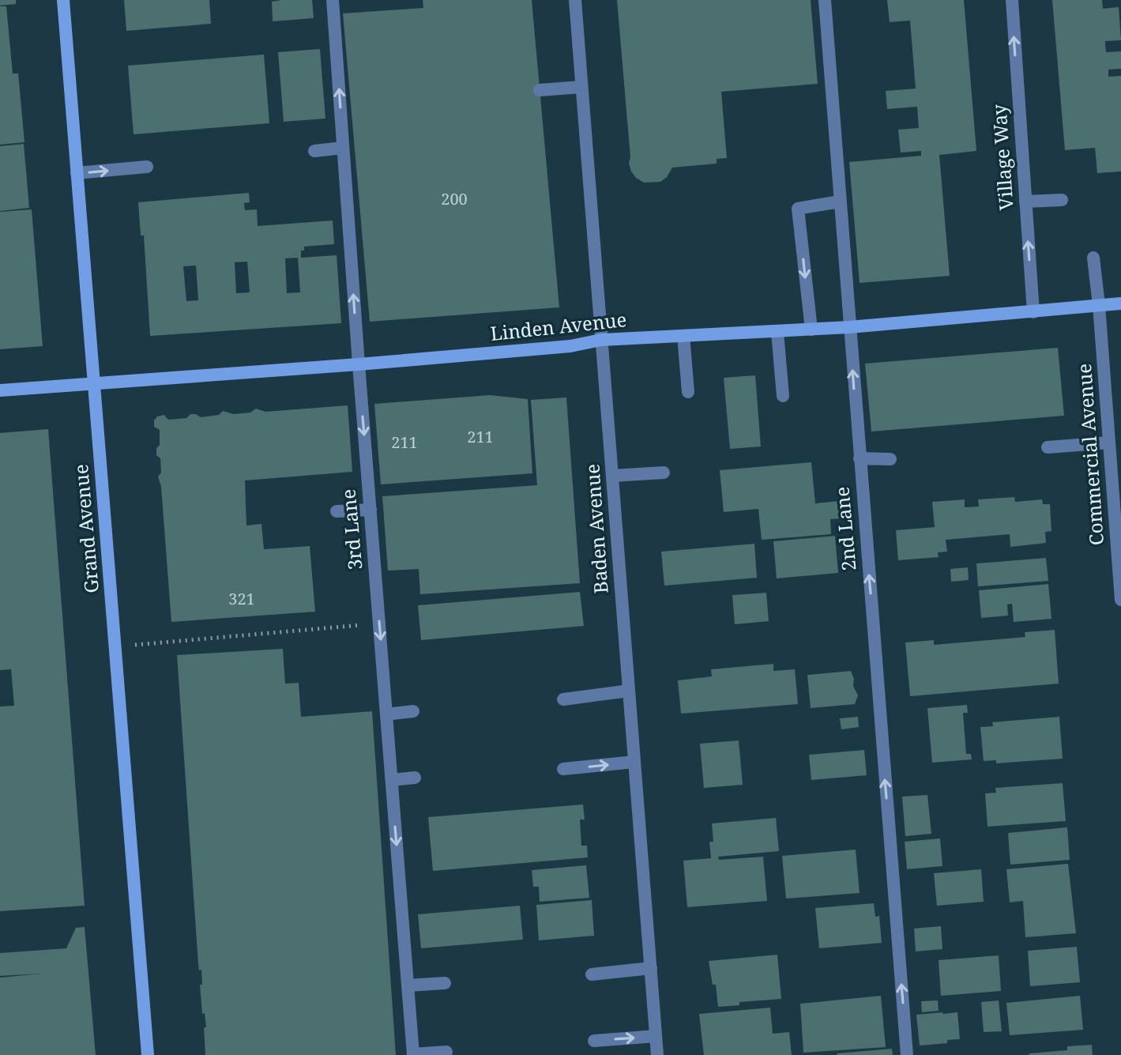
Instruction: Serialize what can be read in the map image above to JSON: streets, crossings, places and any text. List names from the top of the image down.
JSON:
{
  "streets": {
    "street": [
      "Village Way",
      "Linden Avenue",
      "Commercial Avenue",
      "Grand Avenue",
      "Baden Avenue",
      "2nd Lane",
      "3rd Lane"
    ]
  },
  "crossings": [
    ["Village Way", "Linden Avenue"],
    ["Linden Avenue", "Commercial Avenue"],
    ["Linden Avenue", "Grand Avenue"],
    ["Linden Avenue", "Baden Avenue"],
    ["Linden Avenue", "2nd Lane"],
    ["Linden Avenue", "3rd Lane"]
  ],
  "one_way": ["Village Way", "2nd Lane"],
  "house_numbers": [
    "200",
    "211",
    "211",
    "321"
  ]
}
